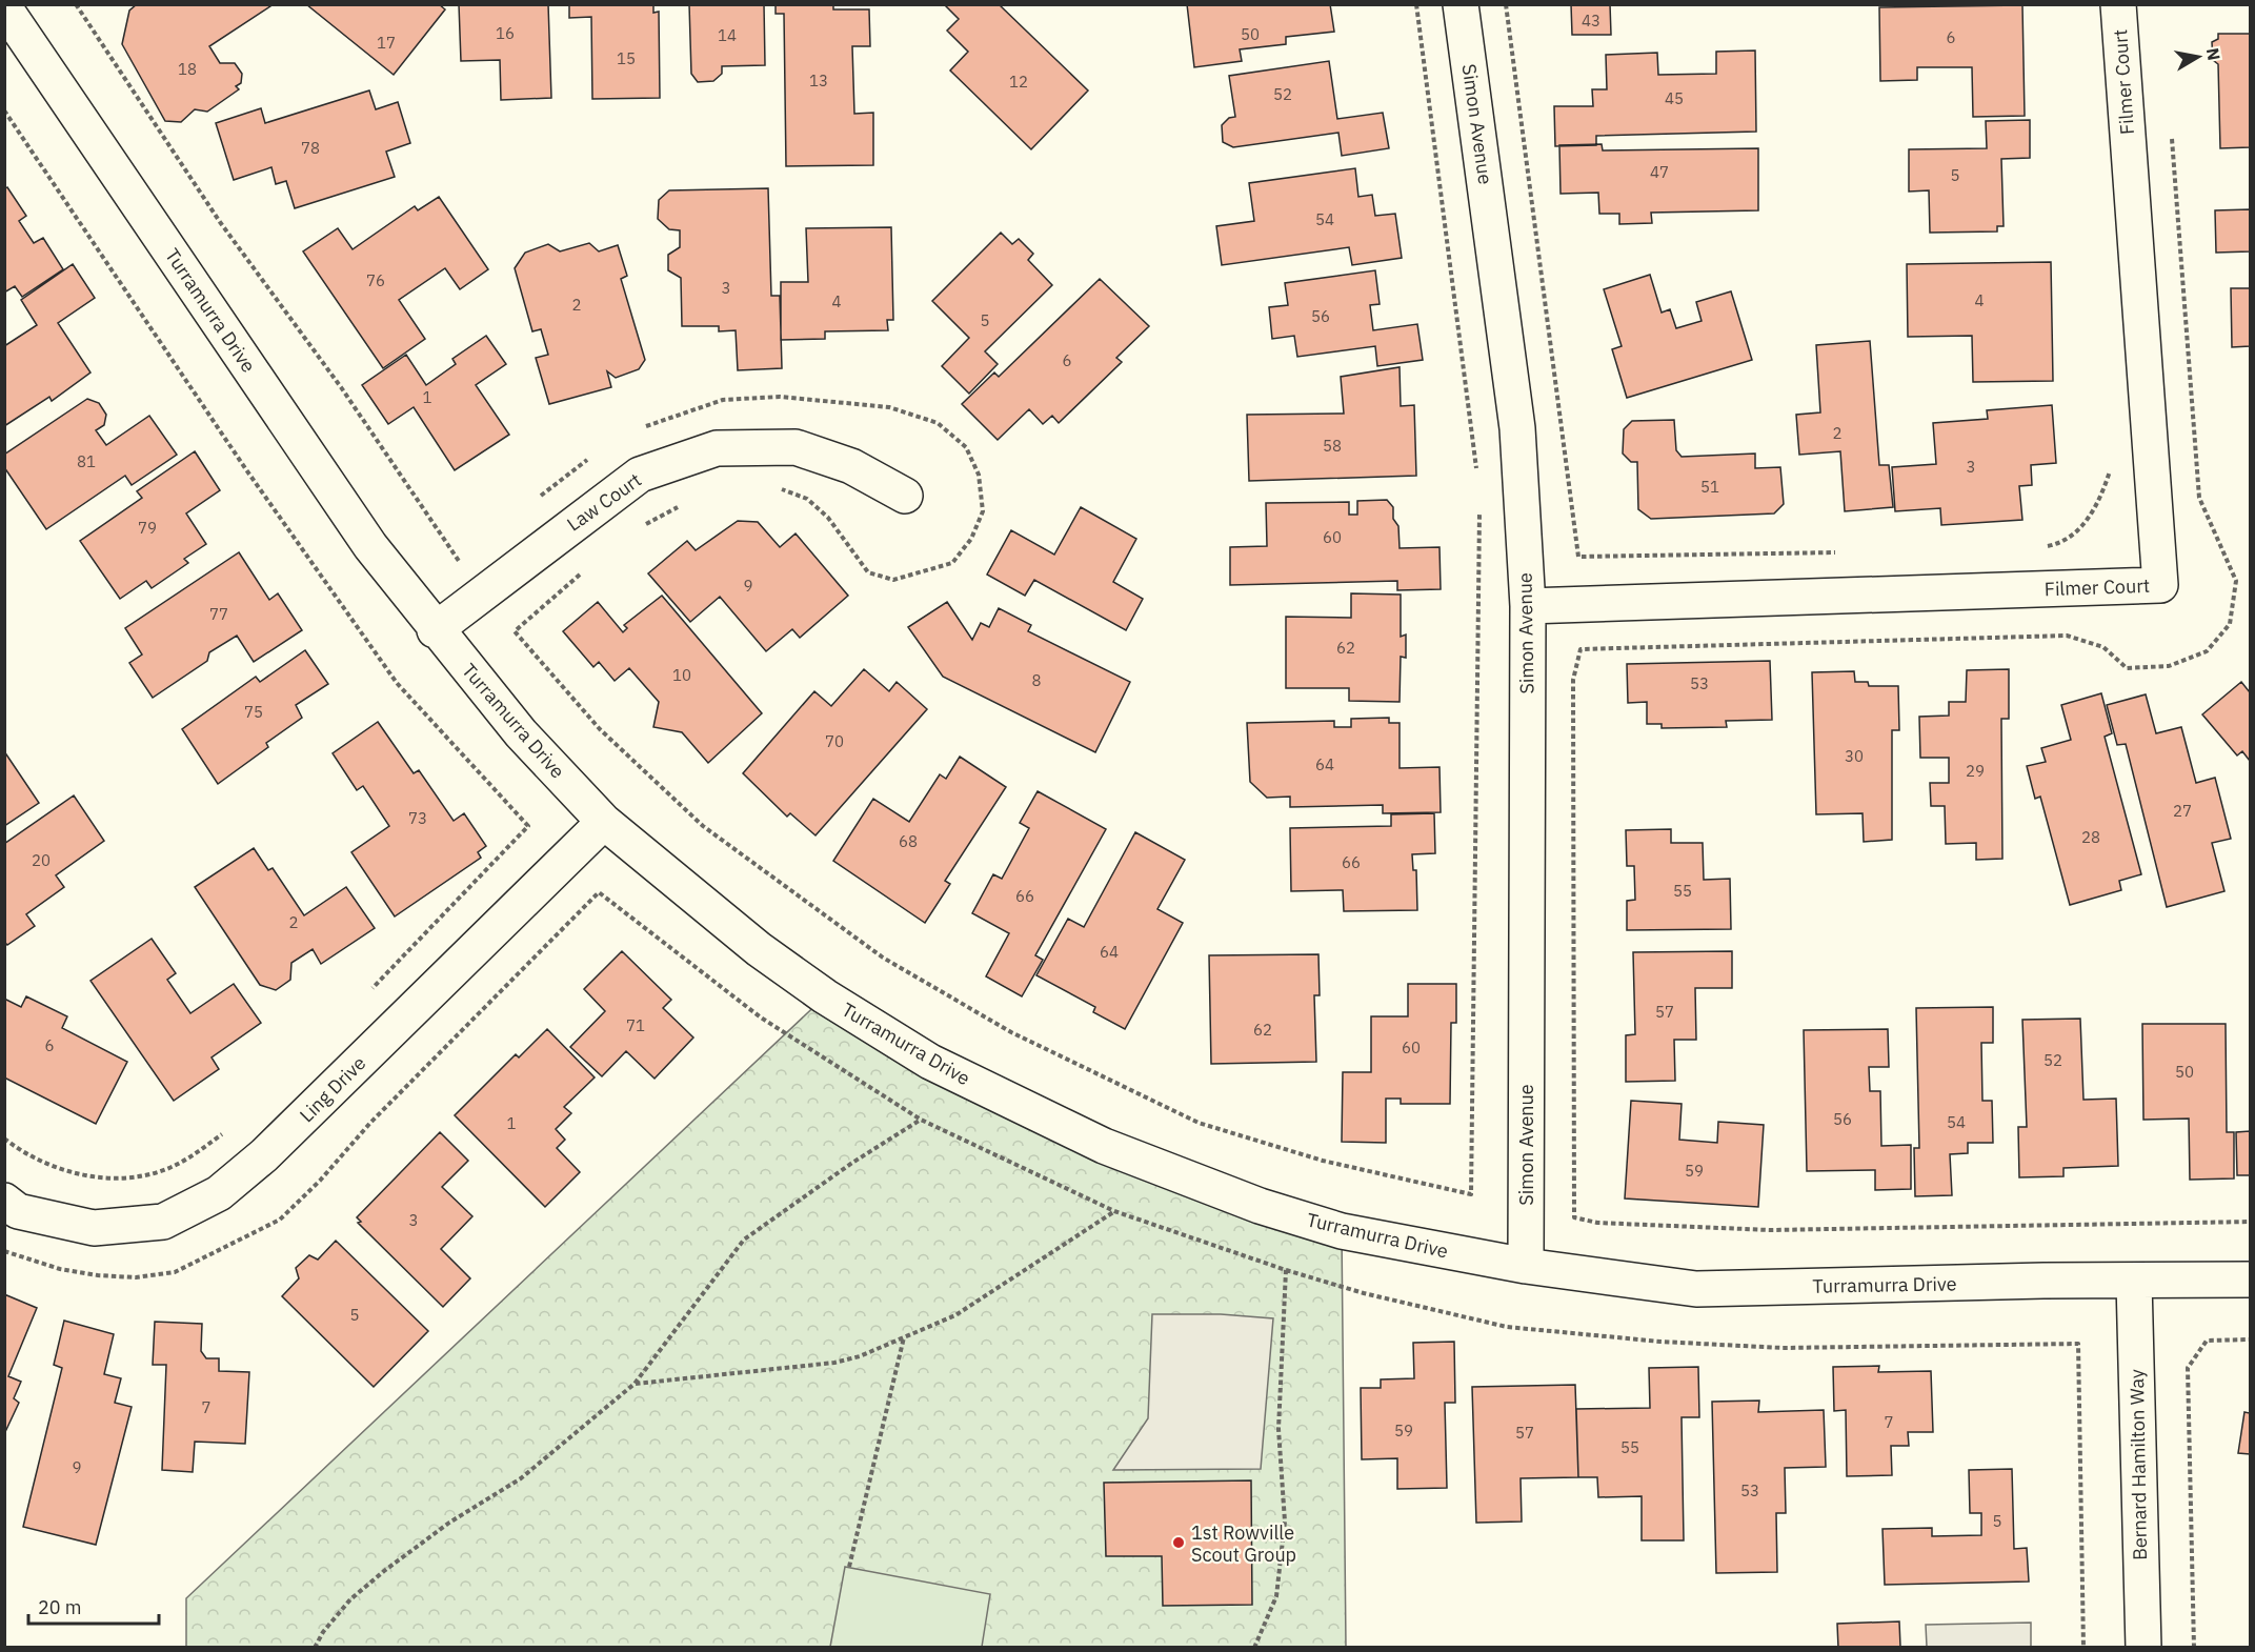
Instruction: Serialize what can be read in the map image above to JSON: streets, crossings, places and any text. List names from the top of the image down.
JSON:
{
  "streets": {
    "street": [
      "Filmer Court",
      "Simon Avenue",
      "Turramurra Drive",
      "Law Court",
      "Ling Drive",
      "Bernard Hamilton Way"
    ]
  },
  "crossings": [
    ["Filmer Court", "Simon Avenue"],
    ["Simon Avenue", "Turramurra Drive"],
    ["Turramurra Drive", "Law Court"],
    ["Turramurra Drive", "Ling Drive"],
    ["Turramurra Drive", "Bernard Hamilton Way"]
  ],
  "places": ["1st Rowville Scout Group"],
  "house_numbers": [
    "43",
    "16",
    "50",
    "14",
    "6",
    "17",
    "15",
    "18",
    "13",
    "12",
    "52",
    "45",
    "78",
    "47",
    "5",
    "54",
    "76",
    "3",
    "4",
    "4",
    "2",
    "56",
    "5",
    "6",
    "1",
    "2",
    "58",
    "81",
    "3",
    "51",
    "79",
    "60",
    "9",
    "77",
    "62",
    "10",
    "8",
    "53",
    "75",
    "70",
    "30",
    "64",
    "29",
    "27",
    "73",
    "28",
    "68",
    "20",
    "66",
    "55",
    "66",
    "2",
    "64",
    "57",
    "71",
    "62",
    "6",
    "60",
    "52",
    "50",
    "56",
    "54",
    "1",
    "59",
    "3",
    "5",
    "7",
    "7",
    "59",
    "57",
    "55",
    "9",
    "53",
    "5"
  ],
  "scale_bar": "20 m",
  "north": "right"
}
